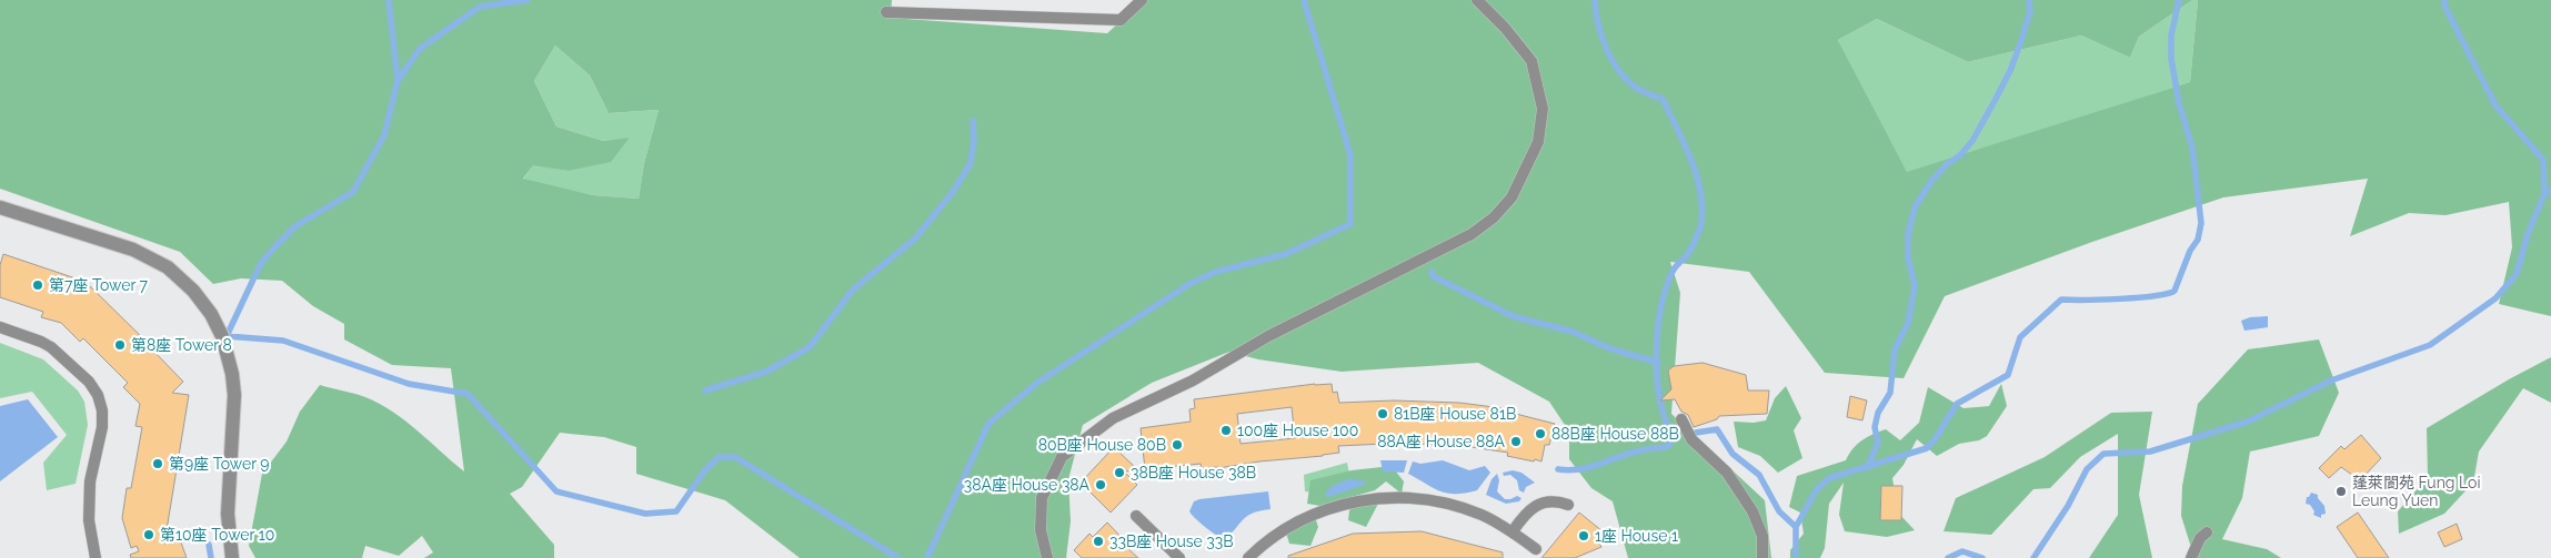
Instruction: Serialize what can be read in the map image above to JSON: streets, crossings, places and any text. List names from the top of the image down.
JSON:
{
  "places": [
    "第7座 Tower 7",
    "第8座 Tower 8",
    "81B座 House 81B",
    "100座 House 100",
    "88B座 House 88B",
    "88A座 House 88A",
    "80B座 House 80B",
    "第9座 Tower 9",
    "38B座 House 38B",
    "38A座 House 38A",
    "蓬萊閬苑 Fung Loi Leung Yuen",
    "第10座 Tower 10",
    "1座 House 1",
    "33B座 House 33B"
  ]
}
